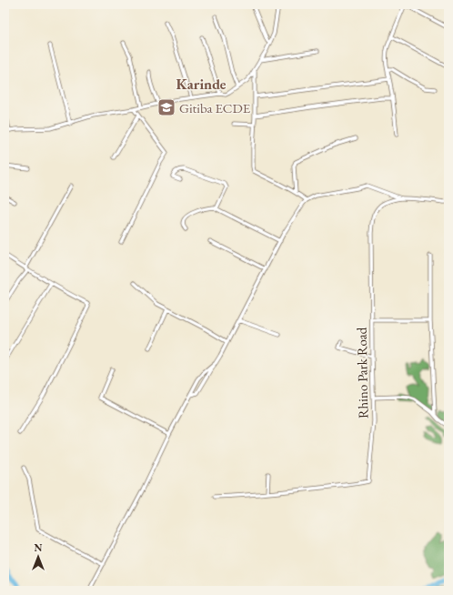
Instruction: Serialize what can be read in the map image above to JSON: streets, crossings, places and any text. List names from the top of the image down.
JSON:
{
  "streets": {
    "street": ["Rhino Park Road"]
  },
  "districts": ["Karinde"],
  "places": {
    "school or university": ["Gitiba ECDE"]
  },
  "north": "top"
}
